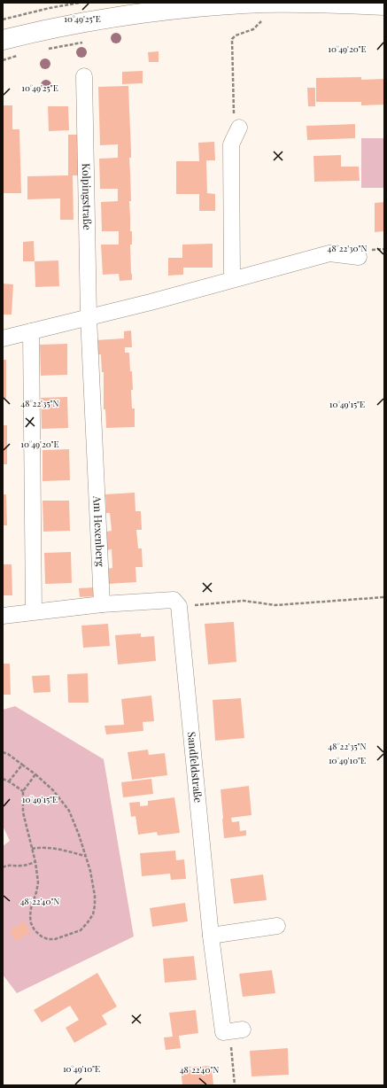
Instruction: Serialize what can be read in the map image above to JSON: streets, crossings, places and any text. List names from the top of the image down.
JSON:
{
  "streets": {
    "street": ["Kolpingstraße", "Am Hexenberg", "Sandfeldstraße"]
  },
  "crossings": [
    ["Kolpingstraße", "Am Hexenberg"]
  ],
  "coordinates": [
    "10°49'25\"E",
    "10°49'20\"E",
    "48°22'30\"N",
    "48°22'35\"N",
    "10°49'15\"E",
    "10°49'10\"E",
    "48°22'40\"N"
  ]
}
